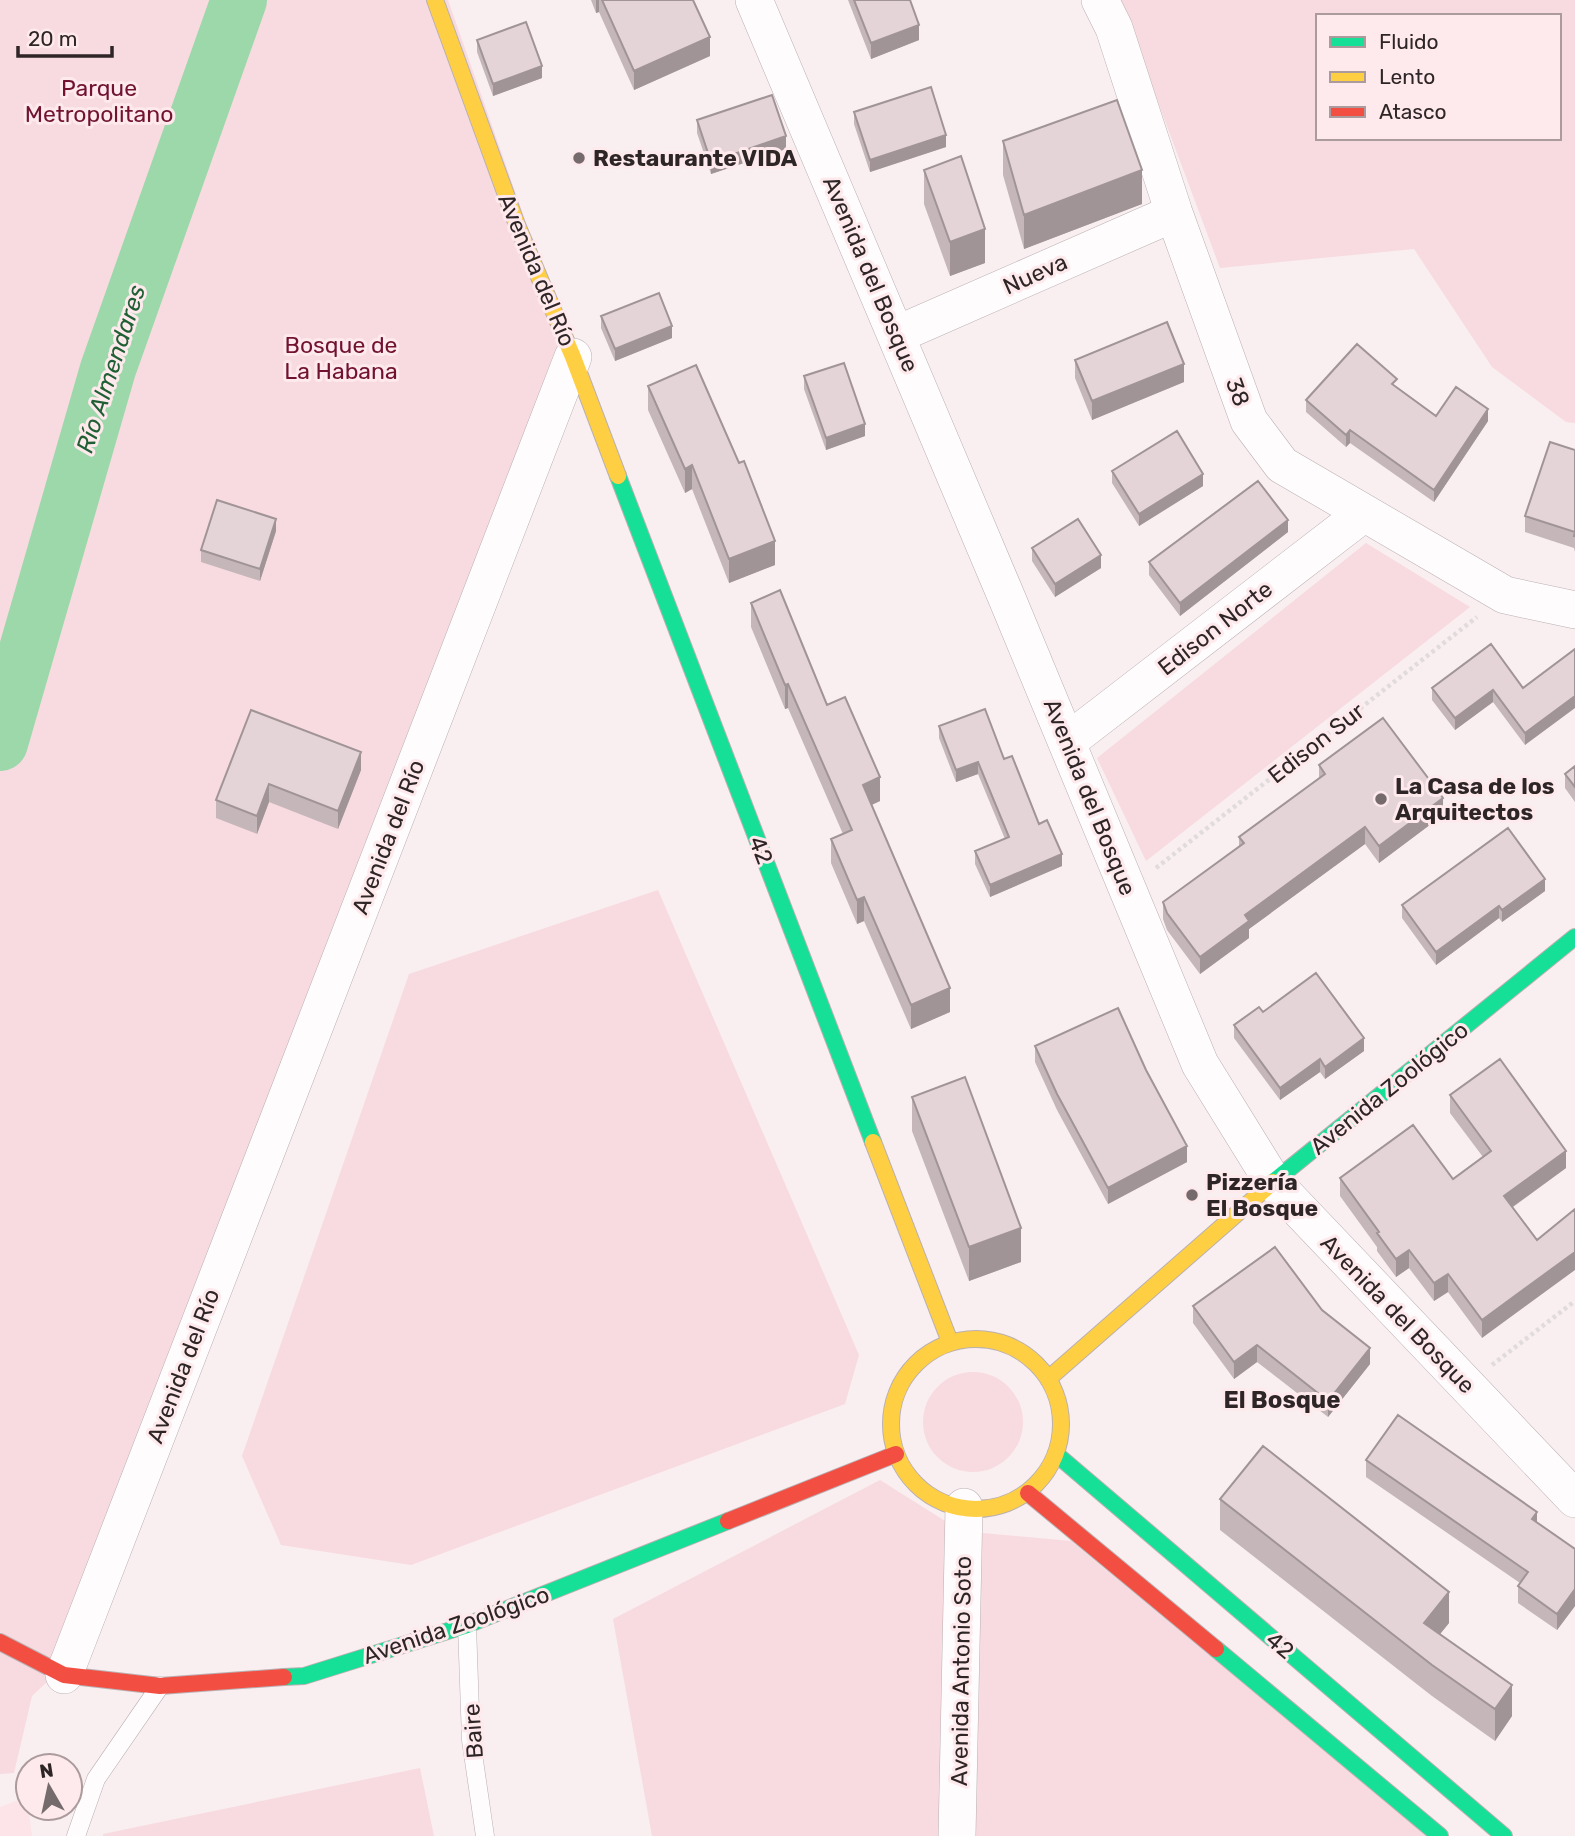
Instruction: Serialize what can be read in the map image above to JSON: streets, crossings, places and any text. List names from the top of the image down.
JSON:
{
  "streets": {
    "street": [
      "Avenida del Río",
      "Avenida del Bosque",
      "Nueva",
      "38",
      "Edison Norte",
      "42",
      "Avenida Zoológico",
      "Avenida Antonio Soto"
    ],
    "lane": ["Baire"],
    "path": ["Edison Sur"]
  },
  "crossings": [
    ["Avenida del Río", "42"],
    ["Avenida del Río", "Avenida Zoológico"],
    ["Avenida del Bosque", "Nueva"],
    ["Avenida del Bosque", "Edison Norte"],
    ["Avenida del Bosque", "Edison Sur"],
    ["Avenida del Bosque", "Avenida Zoológico"],
    ["Nueva", "38"],
    ["38", "Edison Norte"],
    ["38", "Edison Sur"],
    ["42", "Avenida Zoológico"],
    ["42", "Avenida Antonio Soto"],
    ["Avenida Zoológico", "Avenida Antonio Soto"],
    ["Avenida Zoológico", "Baire"]
  ],
  "districts": ["El Bosque"],
  "water": ["Río Almendares"],
  "parks": ["Parque Metropolitano", "Bosque de La Habana"],
  "places": ["Restaurante VIDA", "La Casa de los Arquitectos", "Pizzería El Bosque"],
  "legend": ["Fluido", "Lento", "Atasco"],
  "scale_bar": "20 m",
  "north": "top"
}
